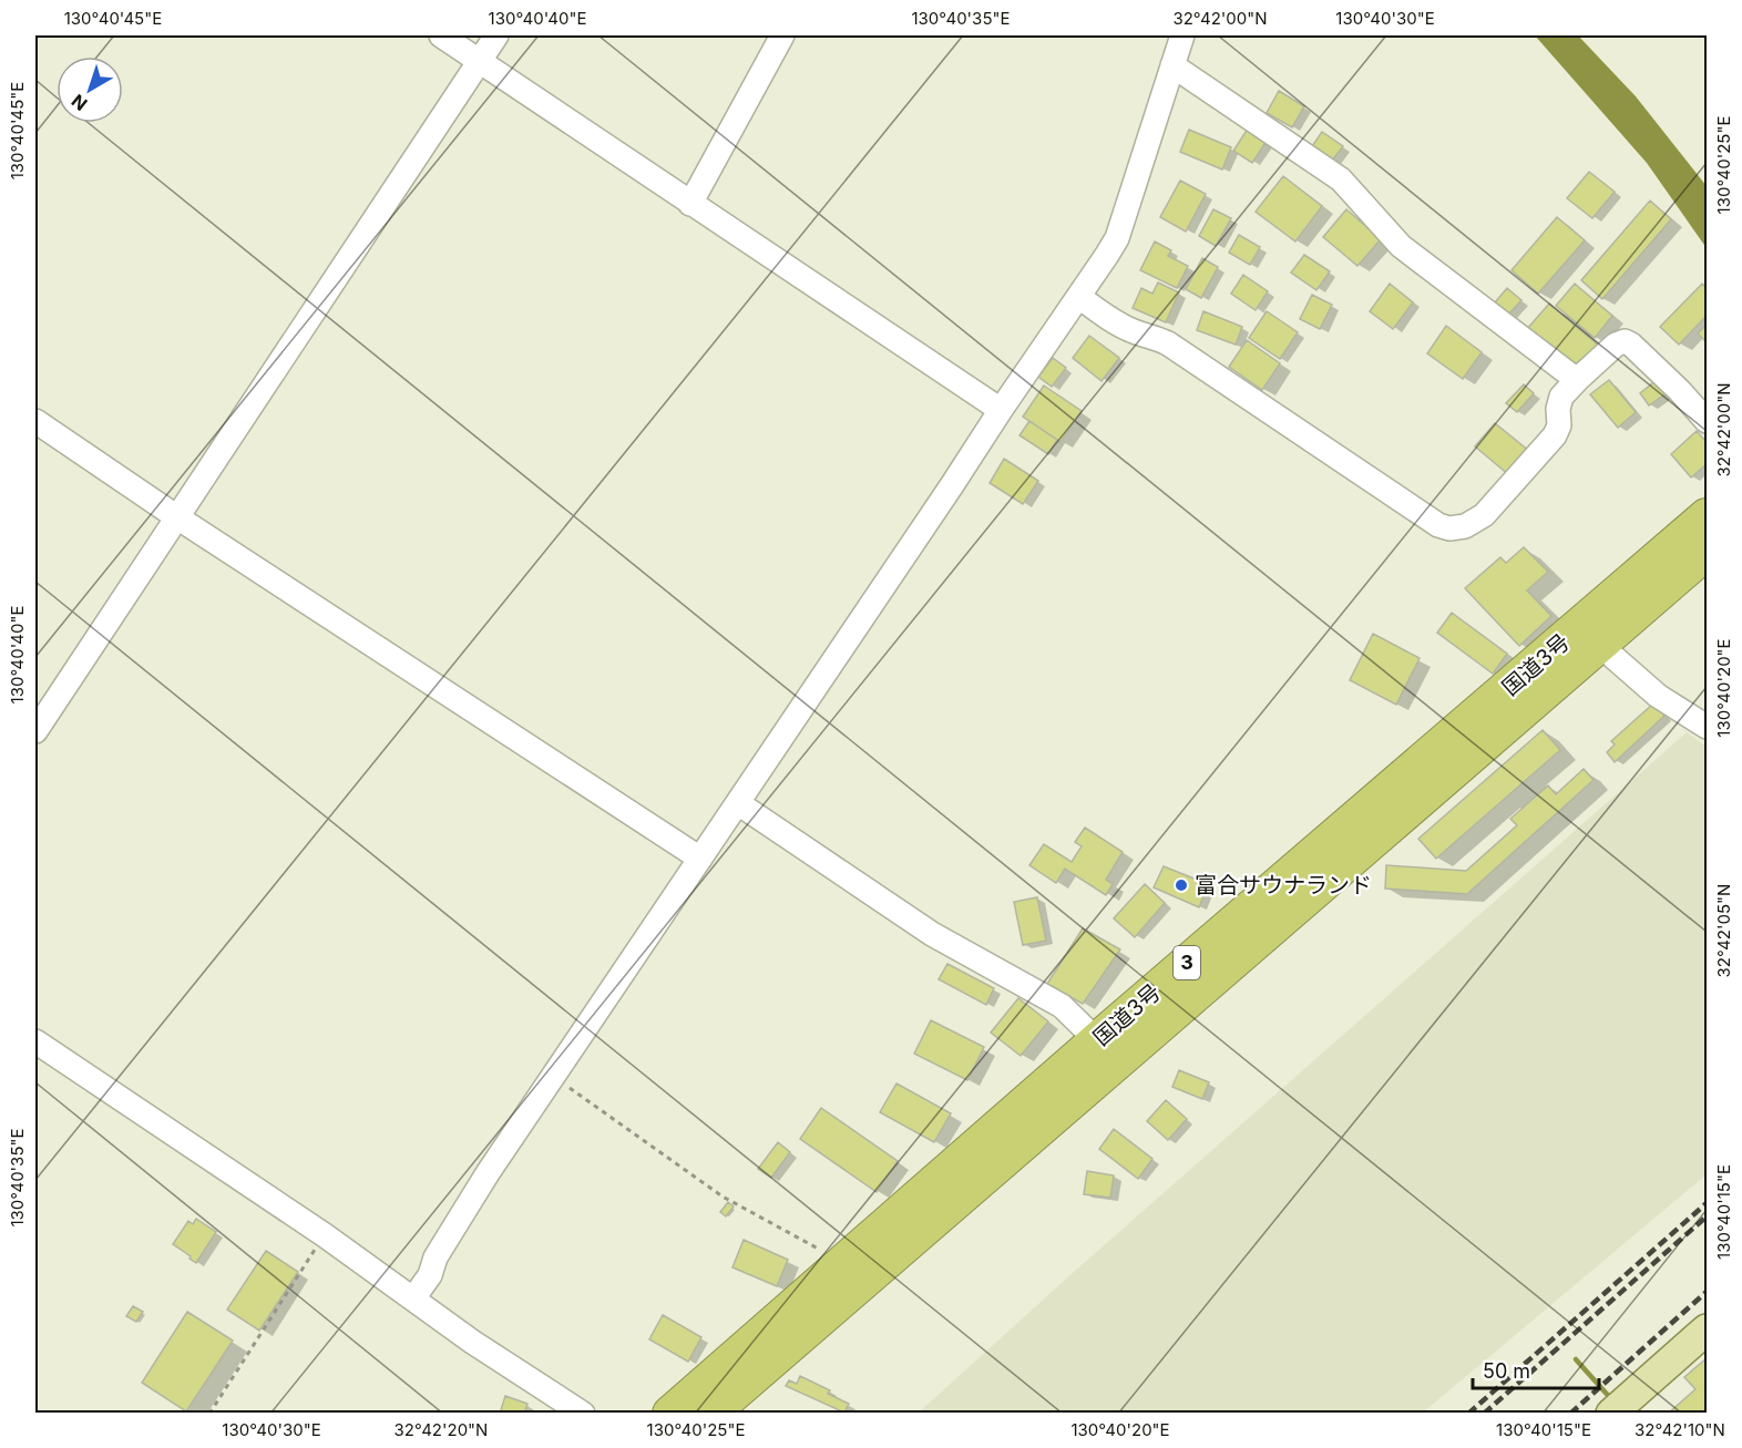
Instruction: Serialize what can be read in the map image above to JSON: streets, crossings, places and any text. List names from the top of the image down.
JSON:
{
  "streets": {
    "highway": ["国道3号", "3"]
  },
  "places": ["富合サウナランド"],
  "scale_bar": "50 m",
  "north": "bottom left",
  "coordinates": [
    "130°40'45\"E",
    "130°40'40\"E",
    "130°40'35\"E",
    "32°42'00\"N",
    "130°40'30\"E",
    "130°40'25\"E",
    "130°40'20\"E",
    "32°42'05\"N",
    "130°40'15\"E",
    "32°42'20\"N",
    "32°42'10\"N"
  ]
}
